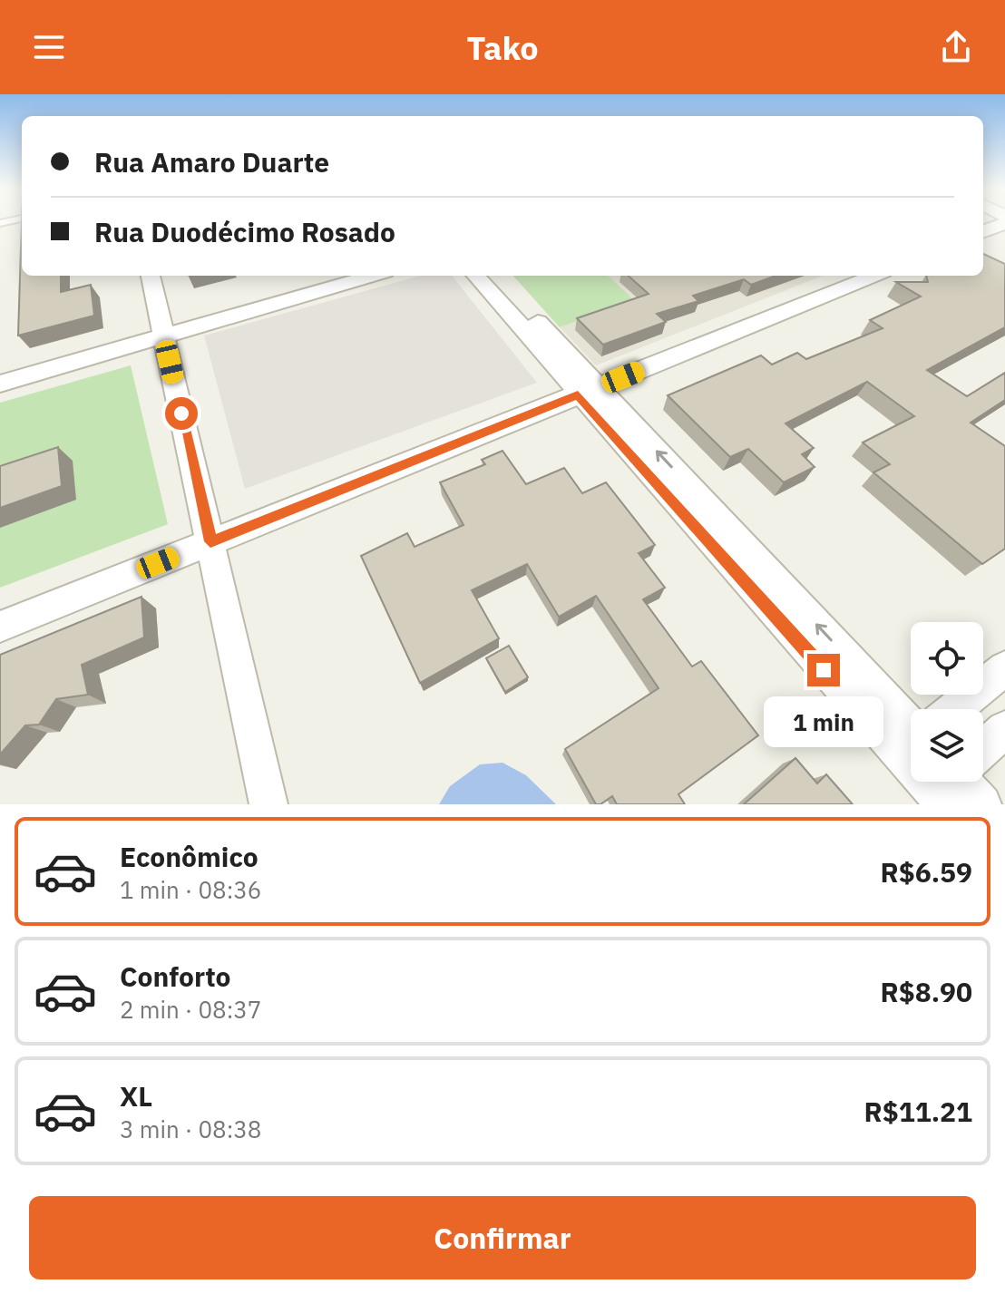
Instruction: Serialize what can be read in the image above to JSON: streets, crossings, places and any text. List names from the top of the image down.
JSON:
{
  "page": {
    "header": "Tako",
    "banner": ["Rua Amaro Duarte", "Rua Duodécimo Rosado"],
    "bubble": "1 min",
    "list": [
      {
        "name": "Econômico",
        "note": "1 min · 08:36",
        "value": "R$6.59"
      },
      {
        "name": "Conforto",
        "note": "2 min · 08:37",
        "value": "R$8.90"
      },
      {
        "name": "XL",
        "note": "3 min · 08:38",
        "value": "R$11.21"
      }
    ],
    "buttons": "Confirmar"
  }
}
